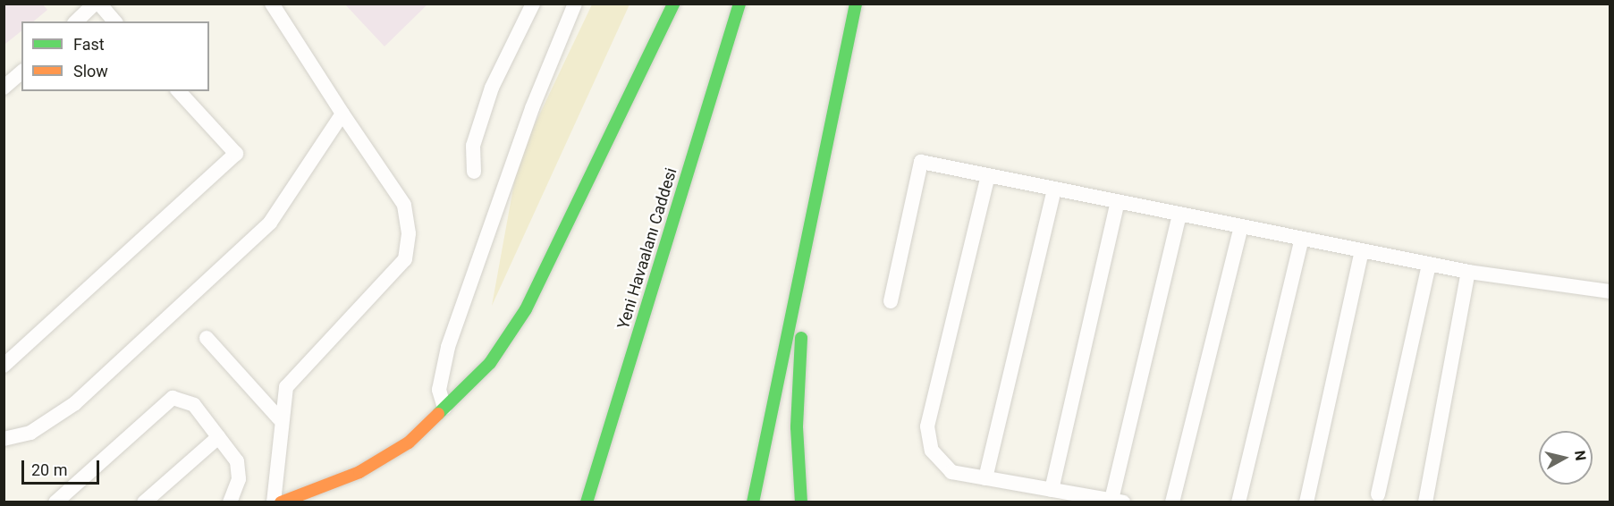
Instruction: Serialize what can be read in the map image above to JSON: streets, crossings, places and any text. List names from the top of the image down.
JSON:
{
  "streets": {
    "main road": ["Yeni Havaalanı Caddesi"]
  },
  "legend": ["Fast", "Slow"],
  "scale_bar": "20 m",
  "north": "right"
}
